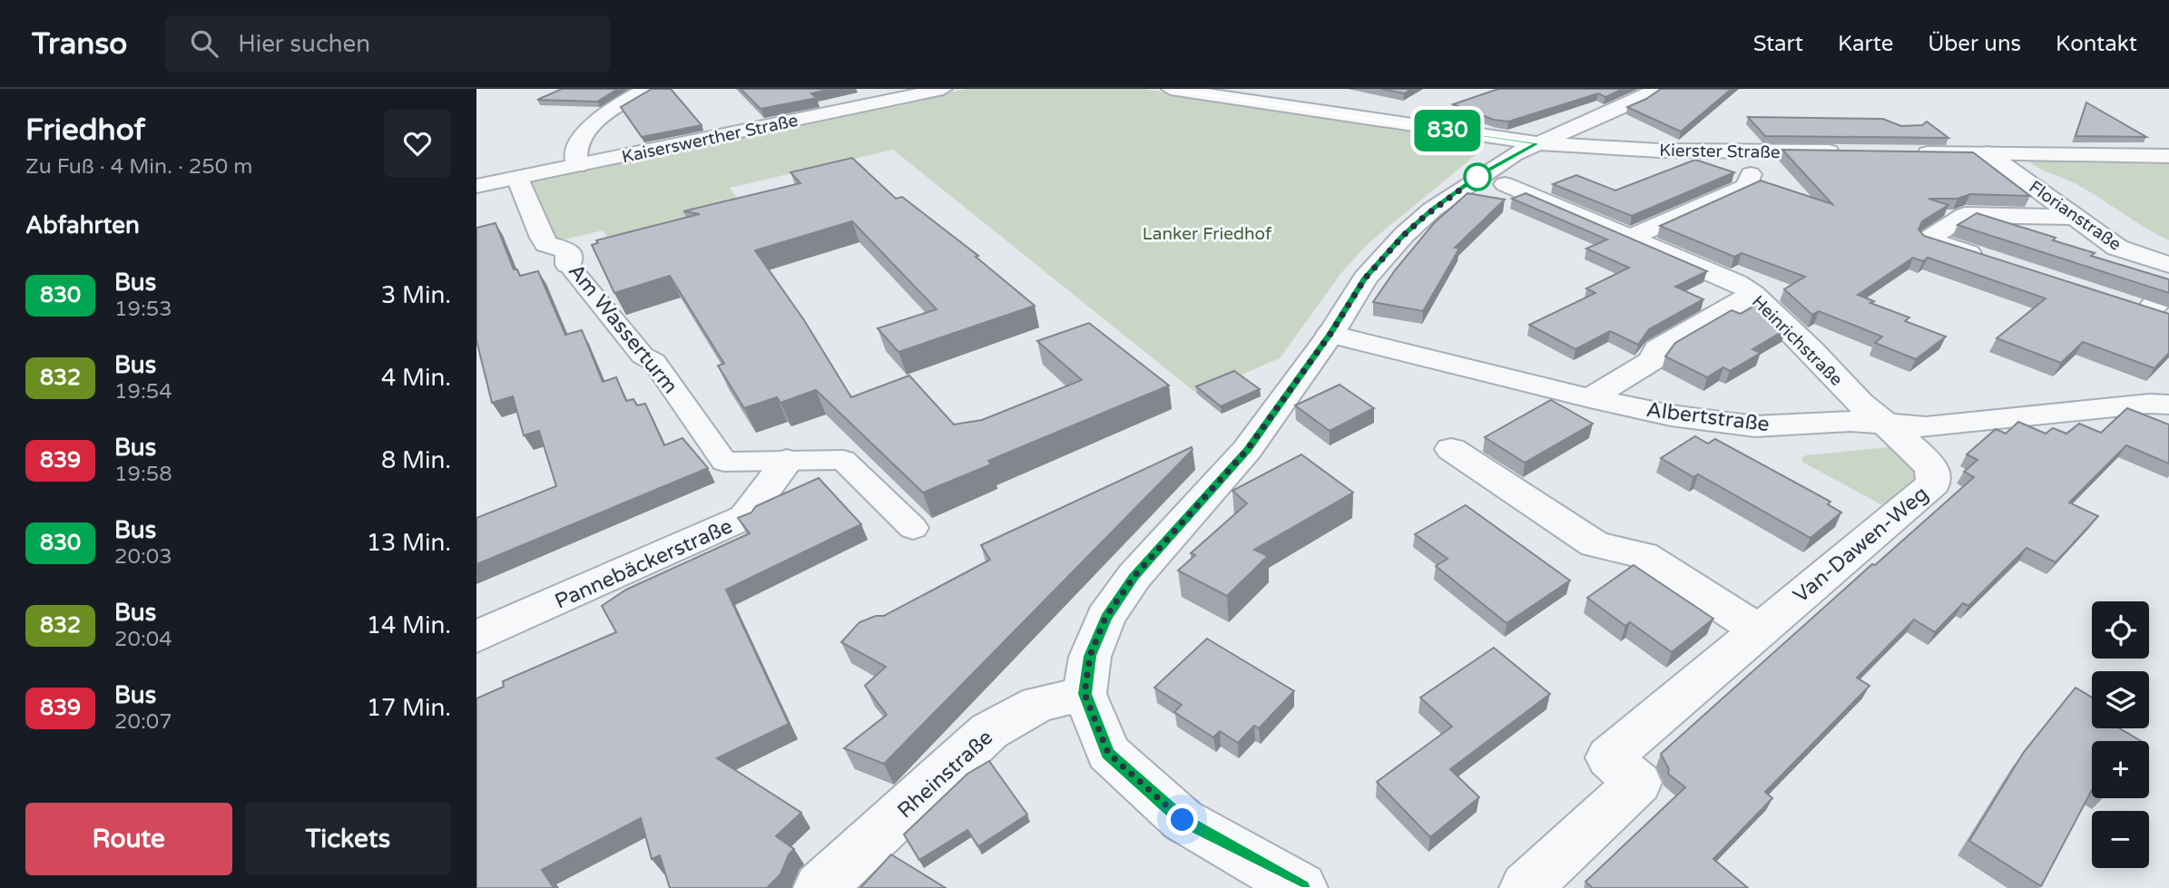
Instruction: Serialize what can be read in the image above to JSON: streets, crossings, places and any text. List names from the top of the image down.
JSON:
{
  "streets": {
    "street": [
      "Kaiserswerther Straße",
      "Kierster Straße",
      "Florianstraße",
      "Am Wasserturm",
      "Heinrichstraße",
      "Albertstraße",
      "Van-Dawen-Weg",
      "Pannebäckerstraße",
      "Rheinstraße"
    ]
  },
  "crossings": [
    ["Kaiserswerther Straße", "Am Wasserturm"],
    ["Am Wasserturm", "Pannebäckerstraße"],
    ["Heinrichstraße", "Albertstraße"],
    ["Heinrichstraße", "Van-Dawen-Weg"],
    ["Albertstraße", "Van-Dawen-Weg"]
  ],
  "parks": ["Lanker Friedhof"],
  "lines": ["bus line 830"],
  "page": {
    "header": "Transo",
    "search": "Hier suchen",
    "nav": [
      "Start",
      "Karte",
      "Über uns",
      "Kontakt"
    ],
    "heading": [
      ["Friedhof", "Zu Fuß · 4 Min. · 250 m"],
      "Abfahrten"
    ],
    "on_map": "830",
    "list": [
      {
        "mark": "830",
        "name": "Bus",
        "note": "19:53",
        "value": "3 Min."
      },
      {
        "mark": "832",
        "name": "Bus",
        "note": "19:54",
        "value": "4 Min."
      },
      {
        "mark": "839",
        "name": "Bus",
        "note": "19:58",
        "value": "8 Min."
      },
      {
        "mark": "830",
        "name": "Bus",
        "note": "20:03",
        "value": "13 Min."
      },
      {
        "mark": "832",
        "name": "Bus",
        "note": "20:04",
        "value": "14 Min."
      },
      {
        "mark": "839",
        "name": "Bus",
        "note": "20:07",
        "value": "17 Min."
      }
    ],
    "map_buttons": ["+", "−"],
    "buttons": ["Route", "Tickets"]
  }
}
